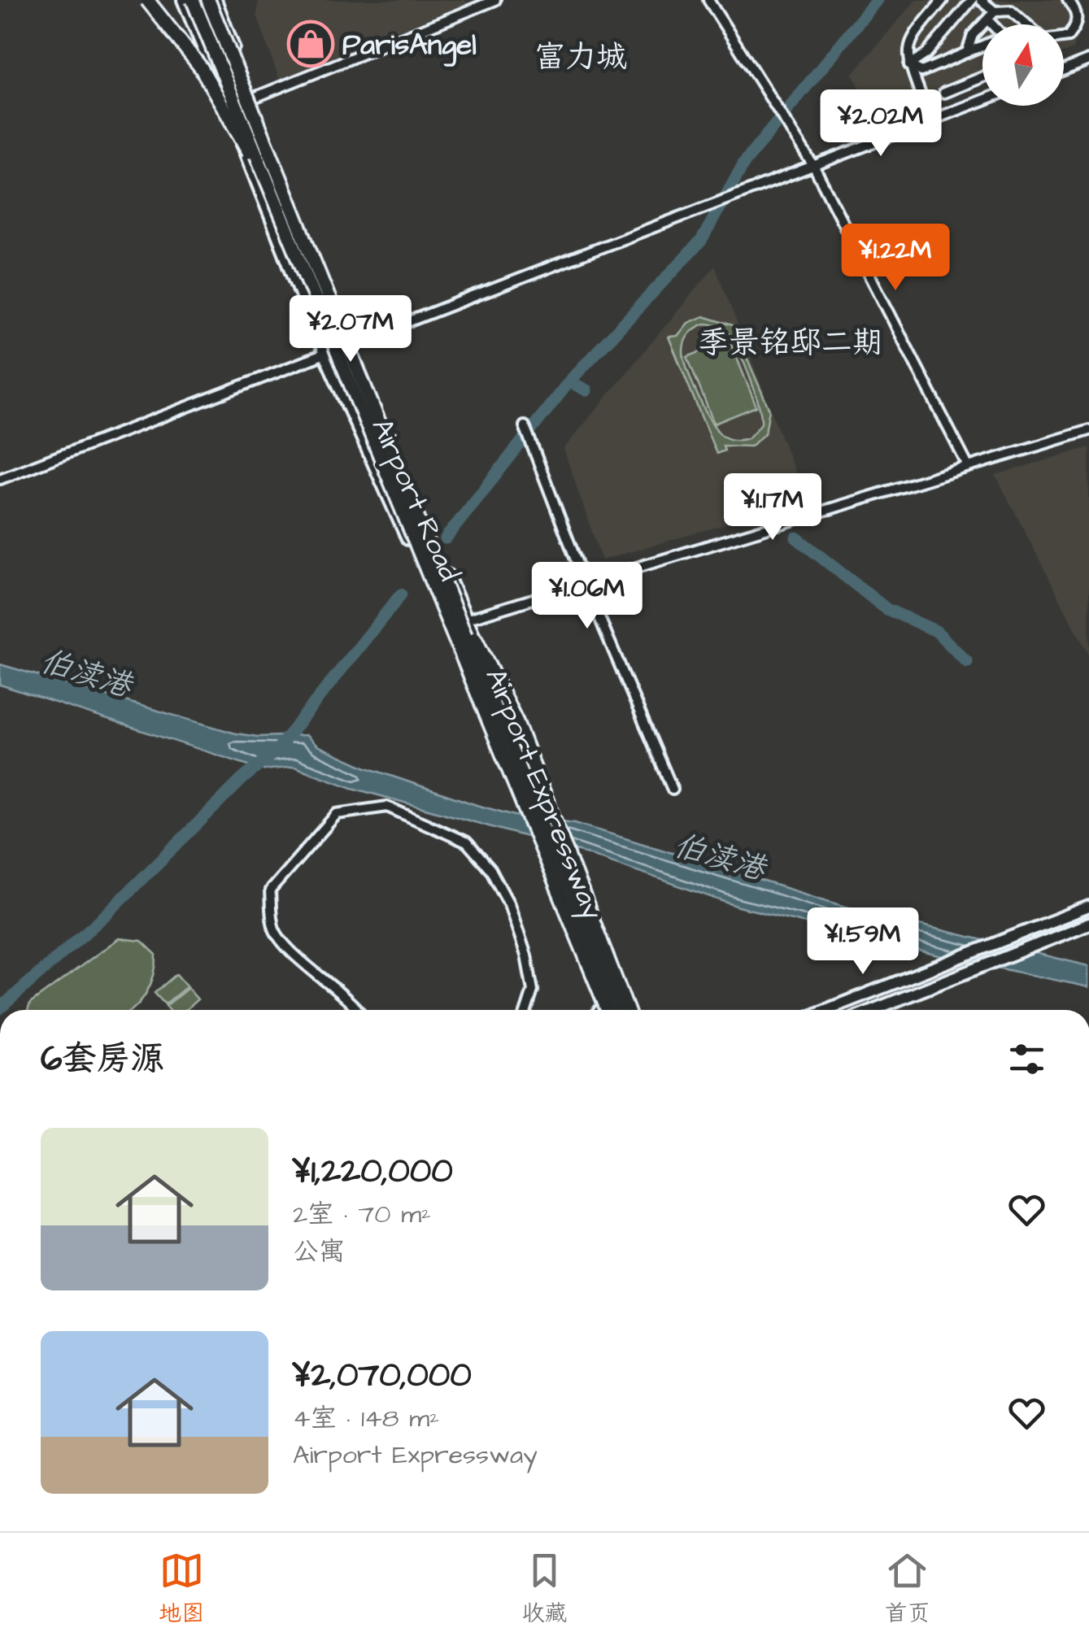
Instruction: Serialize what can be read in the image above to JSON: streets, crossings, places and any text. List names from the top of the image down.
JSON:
{
  "streets": {
    "highway": ["Airport Expressway"],
    "main road": ["Airport Road"]
  },
  "districts": ["富力城", "季景铭邸二期"],
  "water": ["伯渎港"],
  "places": {
    "shop": ["ParisAngel"]
  },
  "north": "top",
  "page": {
    "price": [
      "¥2.02M",
      "¥1.22M",
      "¥2.07M",
      "¥1.17M",
      "¥1.06M",
      "¥1.59M"
    ],
    "heading": "6套房源",
    "list": [
      {
        "name": "¥1,220,000",
        "note": "2室 · 70 m² · 公寓"
      },
      {
        "name": "¥2,070,000",
        "note": "4室 · 148 m² · Airport Expressway"
      }
    ],
    "tabs": ["地图", "收藏", "首页"]
  }
}
